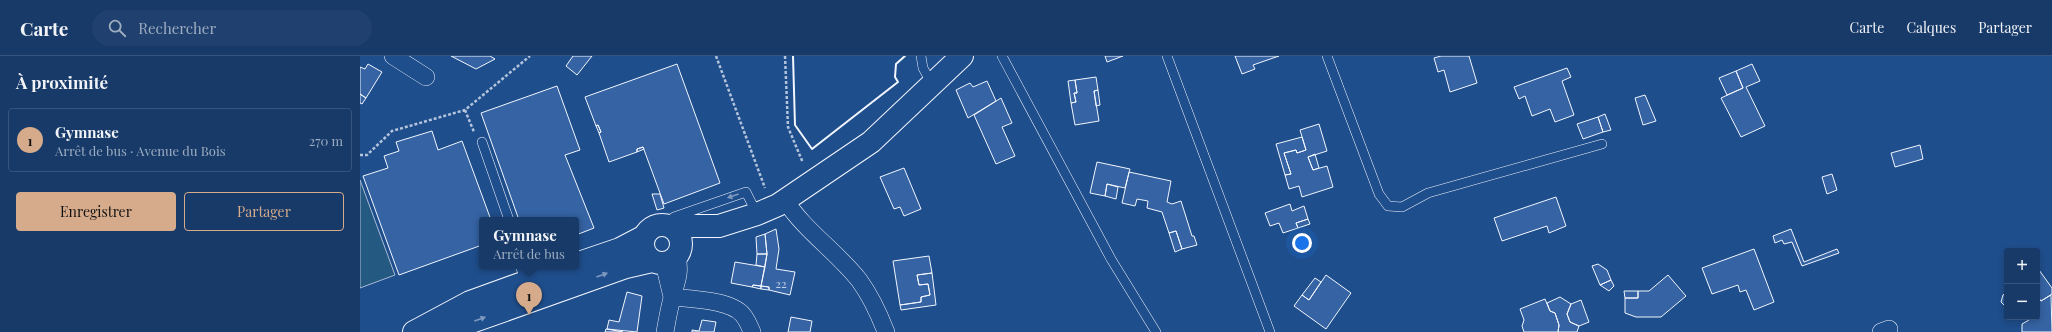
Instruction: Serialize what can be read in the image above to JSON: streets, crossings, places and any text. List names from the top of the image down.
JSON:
{
  "house_numbers": ["22"],
  "page": {
    "header": "Carte",
    "search": "Rechercher",
    "nav": ["Carte", "Calques", "Partager"],
    "heading": "À proximité",
    "list": [
      {
        "mark": "1",
        "name": "Gymnase",
        "note": "Arrêt de bus · Avenue du Bois",
        "value": "270 m"
      }
    ],
    "buttons": ["Enregistrer", "Partager"],
    "popup": ["Gymnase", "Arrêt de bus"],
    "map_buttons": ["+", "−"],
    "pins": "1"
  }
}
